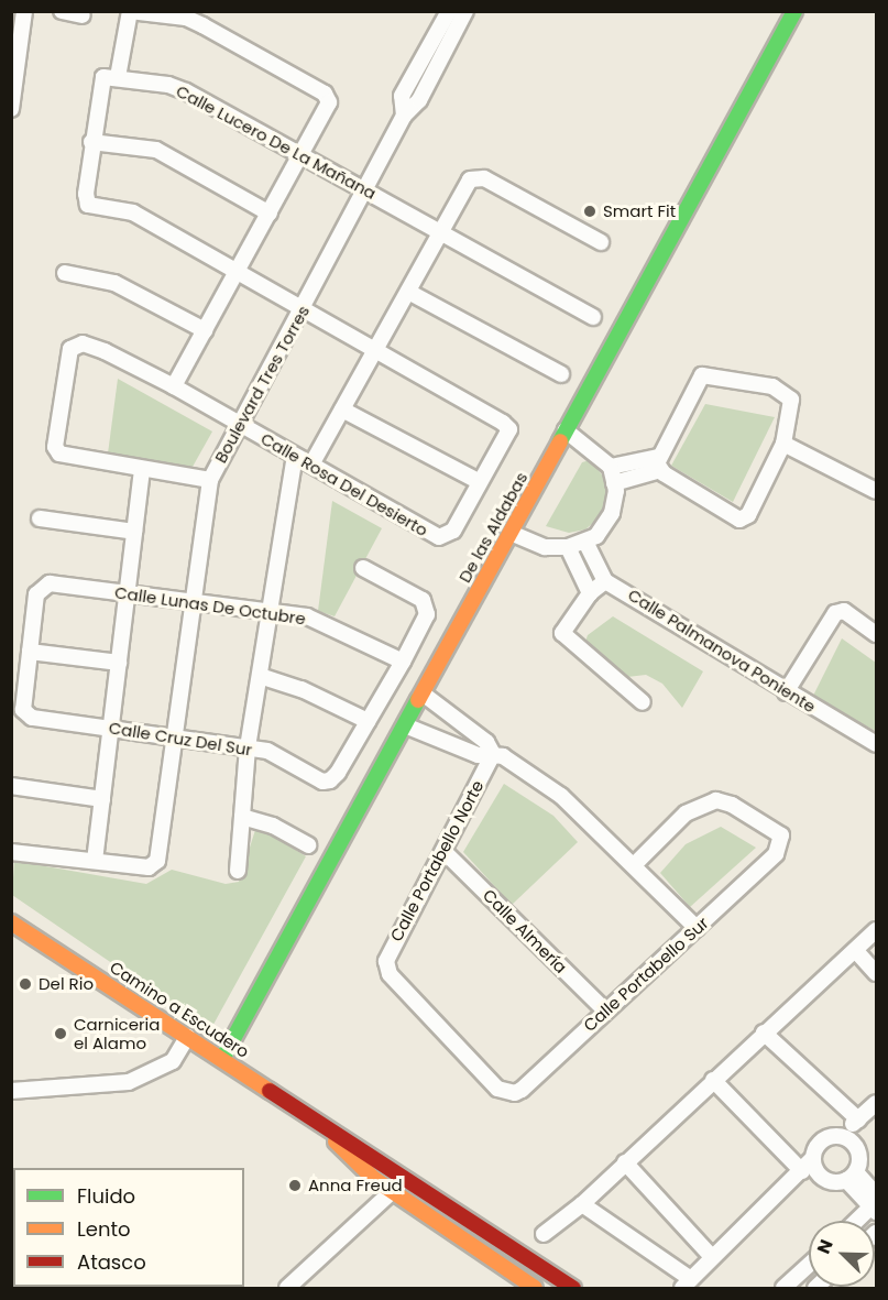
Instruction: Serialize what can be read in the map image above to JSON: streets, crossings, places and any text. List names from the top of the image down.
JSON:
{
  "streets": {
    "street": [
      "Calle Lucero De La Mañana",
      "Boulevard Tres Torres",
      "Calle Rosa Del Desierto",
      "De las Aldabas",
      "Calle Lunas De Octubre",
      "Calle Palmanova Poniente",
      "Calle Cruz Del Sur",
      "Calle Portabello Norte",
      "Calle Almería",
      "Calle Portabello Sur",
      "Camino a Escudero"
    ]
  },
  "crossings": [
    ["Calle Lucero De La Mañana", "Boulevard Tres Torres"],
    ["Boulevard Tres Torres", "Calle Rosa Del Desierto"],
    ["Boulevard Tres Torres", "Calle Lunas De Octubre"],
    ["Boulevard Tres Torres", "Calle Cruz Del Sur"],
    ["De las Aldabas", "Camino a Escudero"],
    ["Calle Lunas De Octubre", "Calle Cruz Del Sur"],
    ["Calle Portabello Norte", "Calle Almería"],
    ["Calle Portabello Norte", "Calle Portabello Sur"],
    ["Calle Almería", "Calle Portabello Sur"]
  ],
  "places": [
    "Smart Fit",
    "Del Rio",
    "Carniceria el Alamo",
    "Anna Freud"
  ],
  "legend": ["Fluido", "Lento", "Atasco"],
  "north": "top left"
}
